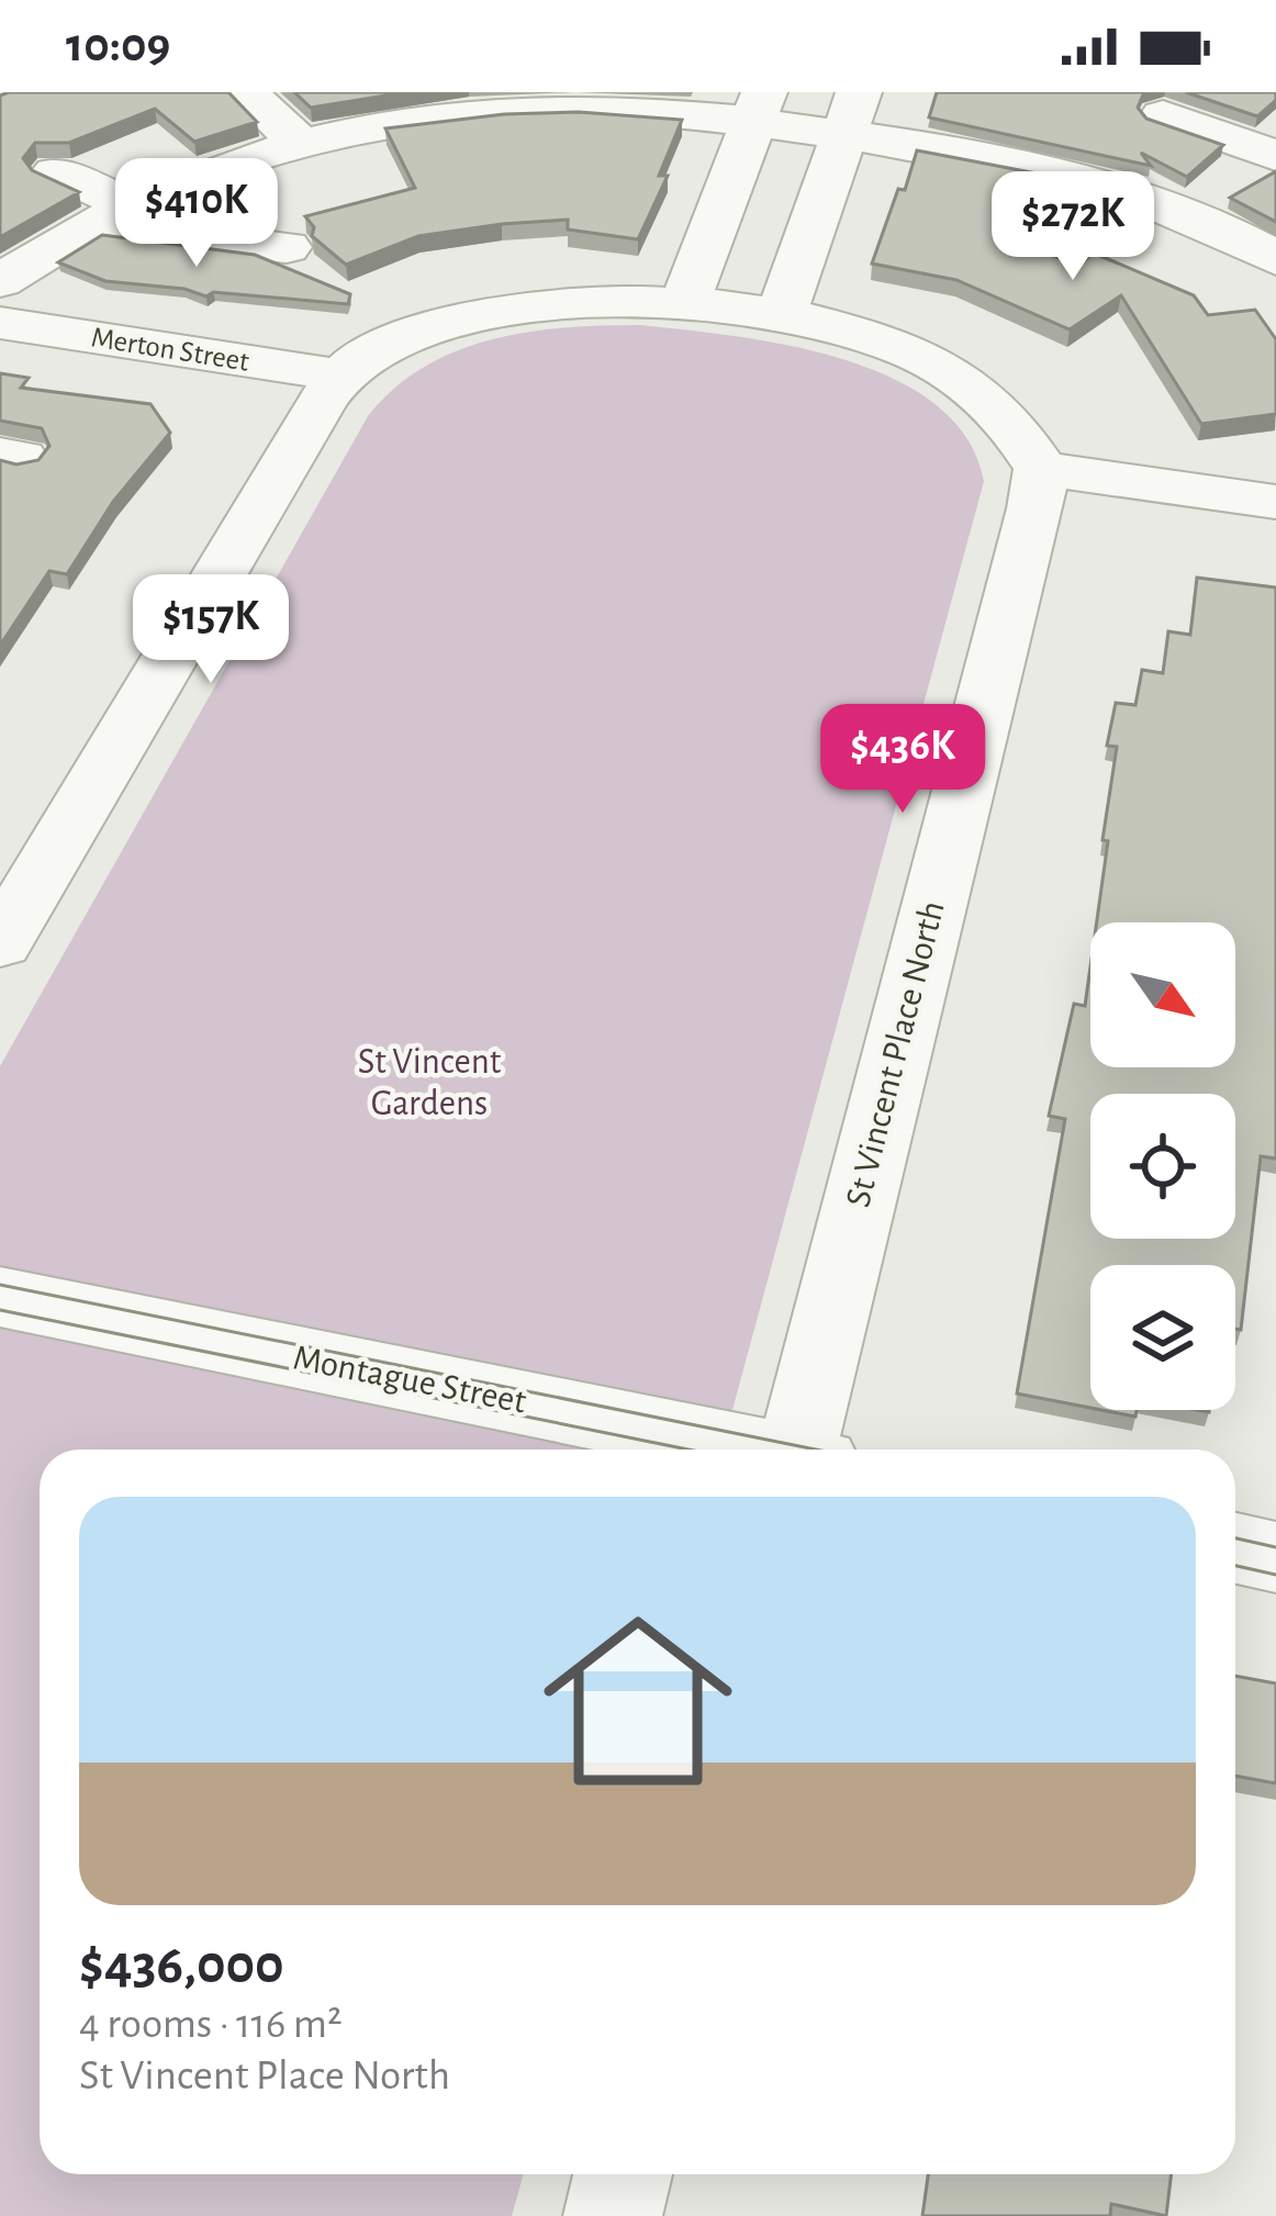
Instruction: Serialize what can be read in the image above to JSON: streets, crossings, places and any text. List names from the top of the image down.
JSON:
{
  "streets": {
    "street": ["Merton Street", "St Vincent Place North", "Montague Street"]
  },
  "parks": ["St Vincent Gardens"],
  "north": "bottom right",
  "page": {
    "status": "10:09",
    "price": [
      "$410K",
      "$272K",
      "$157K",
      "$436K"
    ],
    "list": [
      {
        "name": "$436,000",
        "note": "4 rooms · 116 m² · St Vincent Place North"
      }
    ]
  }
}
